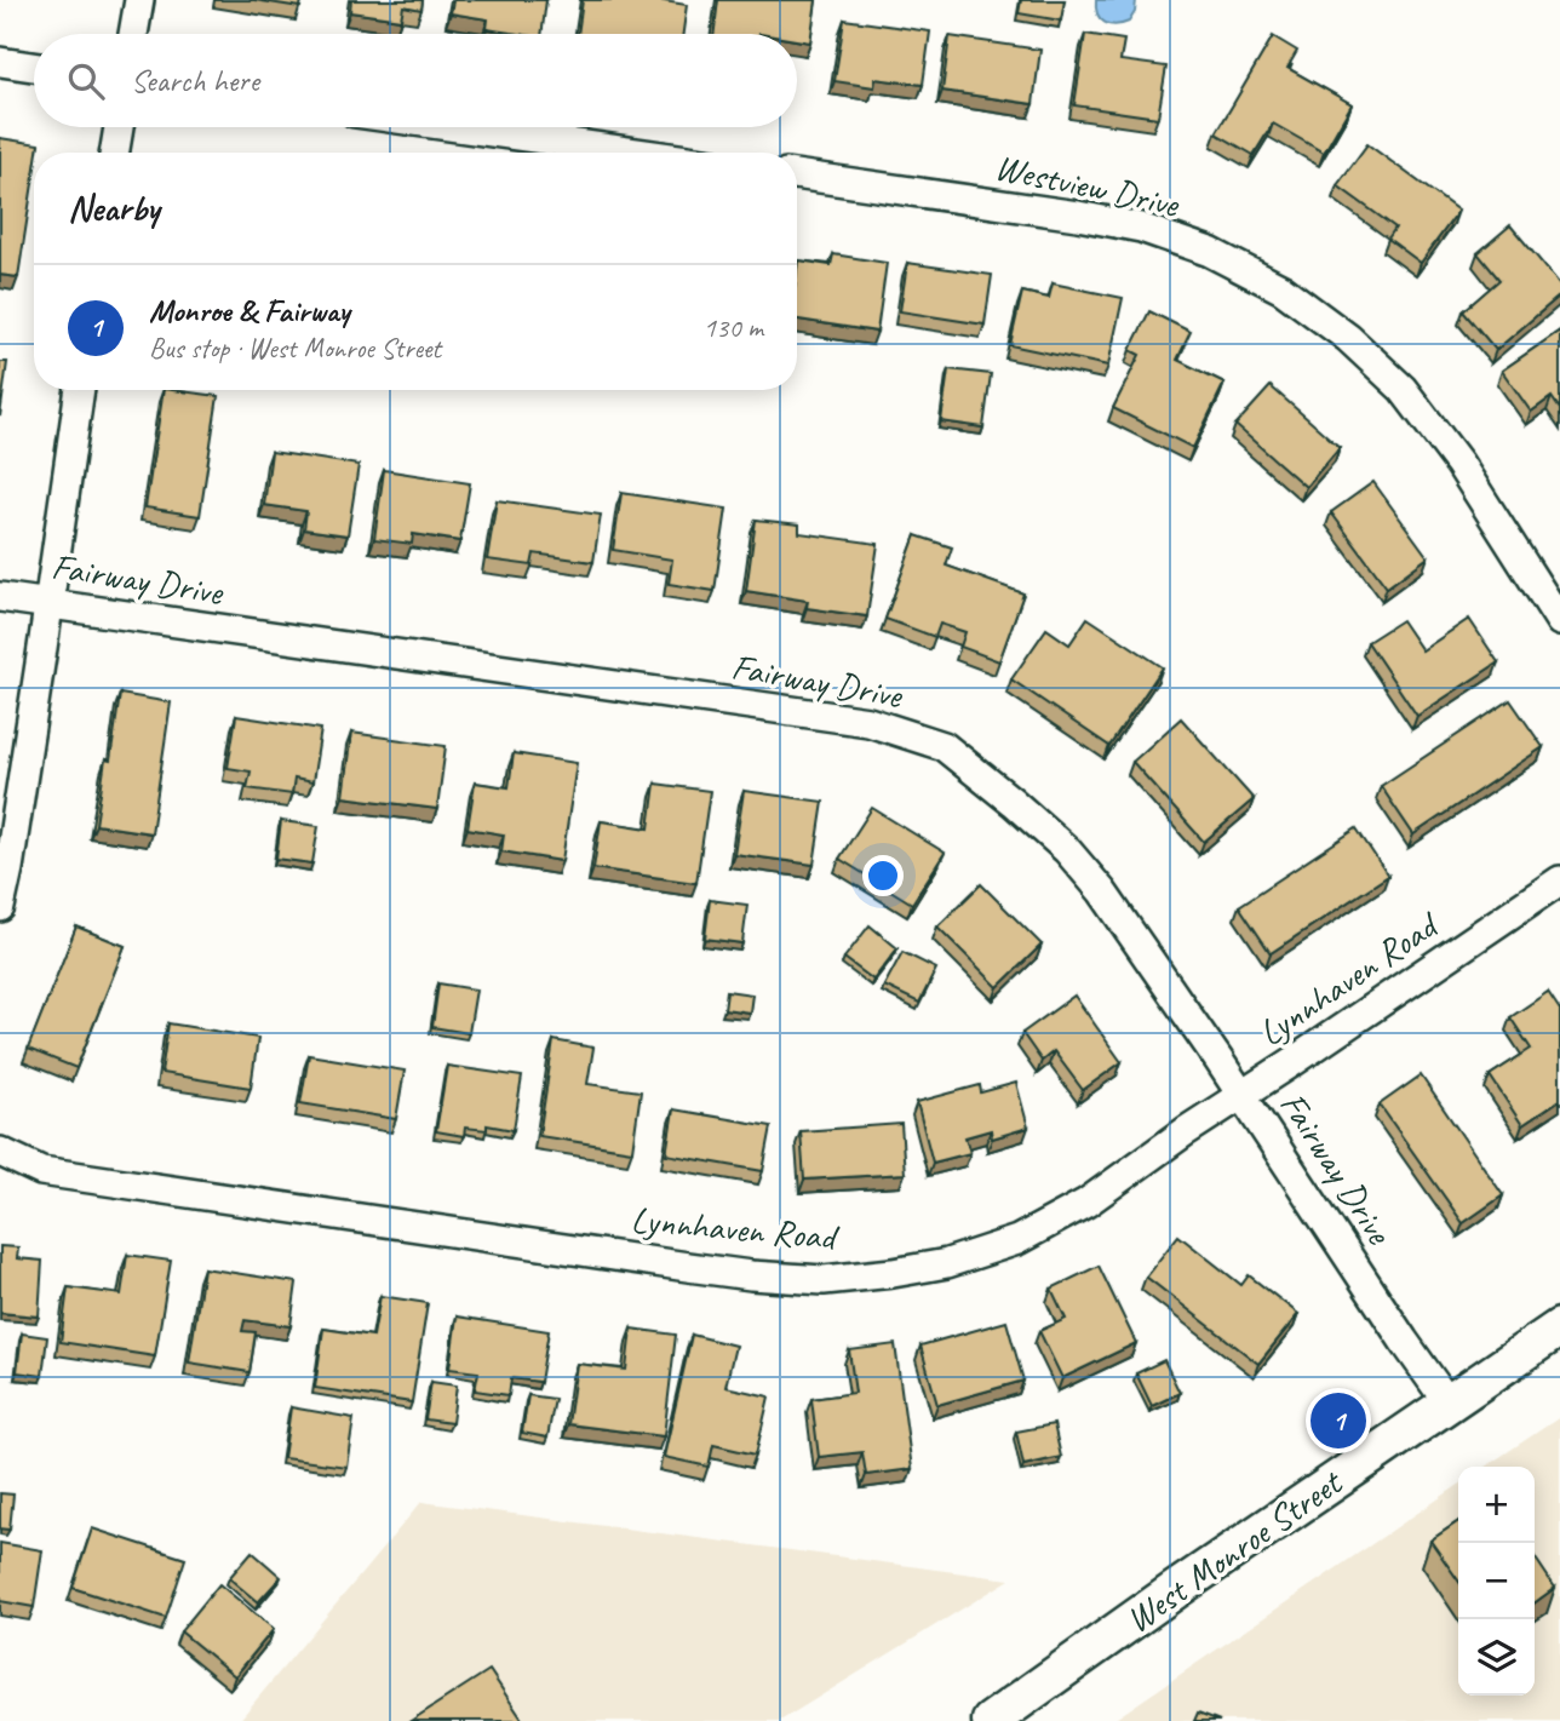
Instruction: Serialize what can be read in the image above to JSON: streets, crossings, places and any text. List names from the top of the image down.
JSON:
{
  "streets": {
    "street": [
      "Westview Drive",
      "Fairway Drive",
      "Lynnhaven Road",
      "West Monroe Street"
    ]
  },
  "crossings": [
    ["Fairway Drive", "Lynnhaven Road"],
    ["Fairway Drive", "West Monroe Street"]
  ],
  "page": {
    "search": "Search here",
    "heading": "Nearby",
    "list": [
      {
        "mark": "1",
        "name": "Monroe & Fairway",
        "note": "Bus stop · West Monroe Street",
        "value": "130 m"
      }
    ],
    "pins": "1",
    "map_buttons": ["+", "−"]
  }
}
